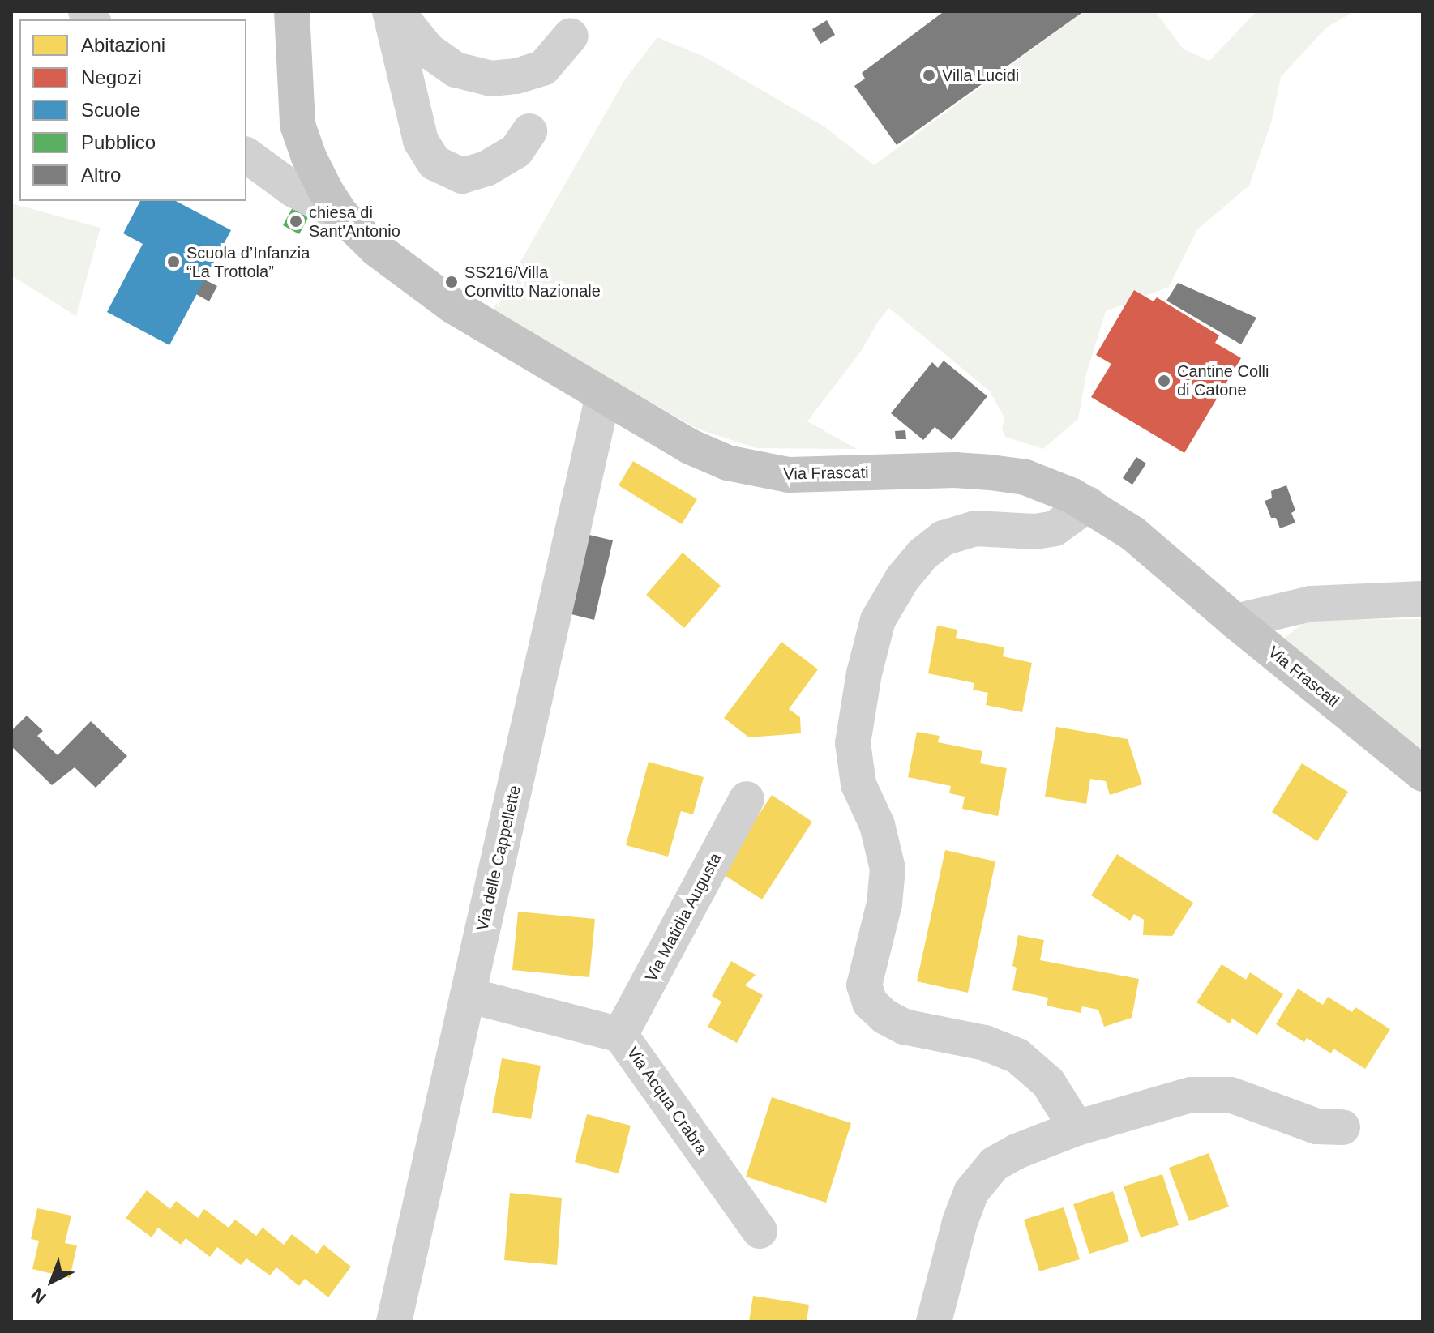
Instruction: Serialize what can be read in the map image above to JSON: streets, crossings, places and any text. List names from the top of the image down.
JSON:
{
  "streets": {
    "main road": ["Via Frascati"],
    "street": ["Via delle Cappellette", "Via Matidia Augusta", "Via Acqua Crabra"]
  },
  "crossings": [
    ["Via Frascati", "Via delle Cappellette"],
    ["Via delle Cappellette", "Via Acqua Crabra"],
    ["Via Matidia Augusta", "Via Acqua Crabra"]
  ],
  "places": [
    "Villa Lucidi",
    "chiesa di Sant'Antonio",
    "Scuola d’Infanzia “La Trottola”",
    "SS216/Villa Convitto Nazionale",
    "Cantine Colli di Catone"
  ],
  "legend": [
    "Abitazioni",
    "Negozi",
    "Scuole",
    "Pubblico",
    "Altro"
  ],
  "north": "bottom left"
}
